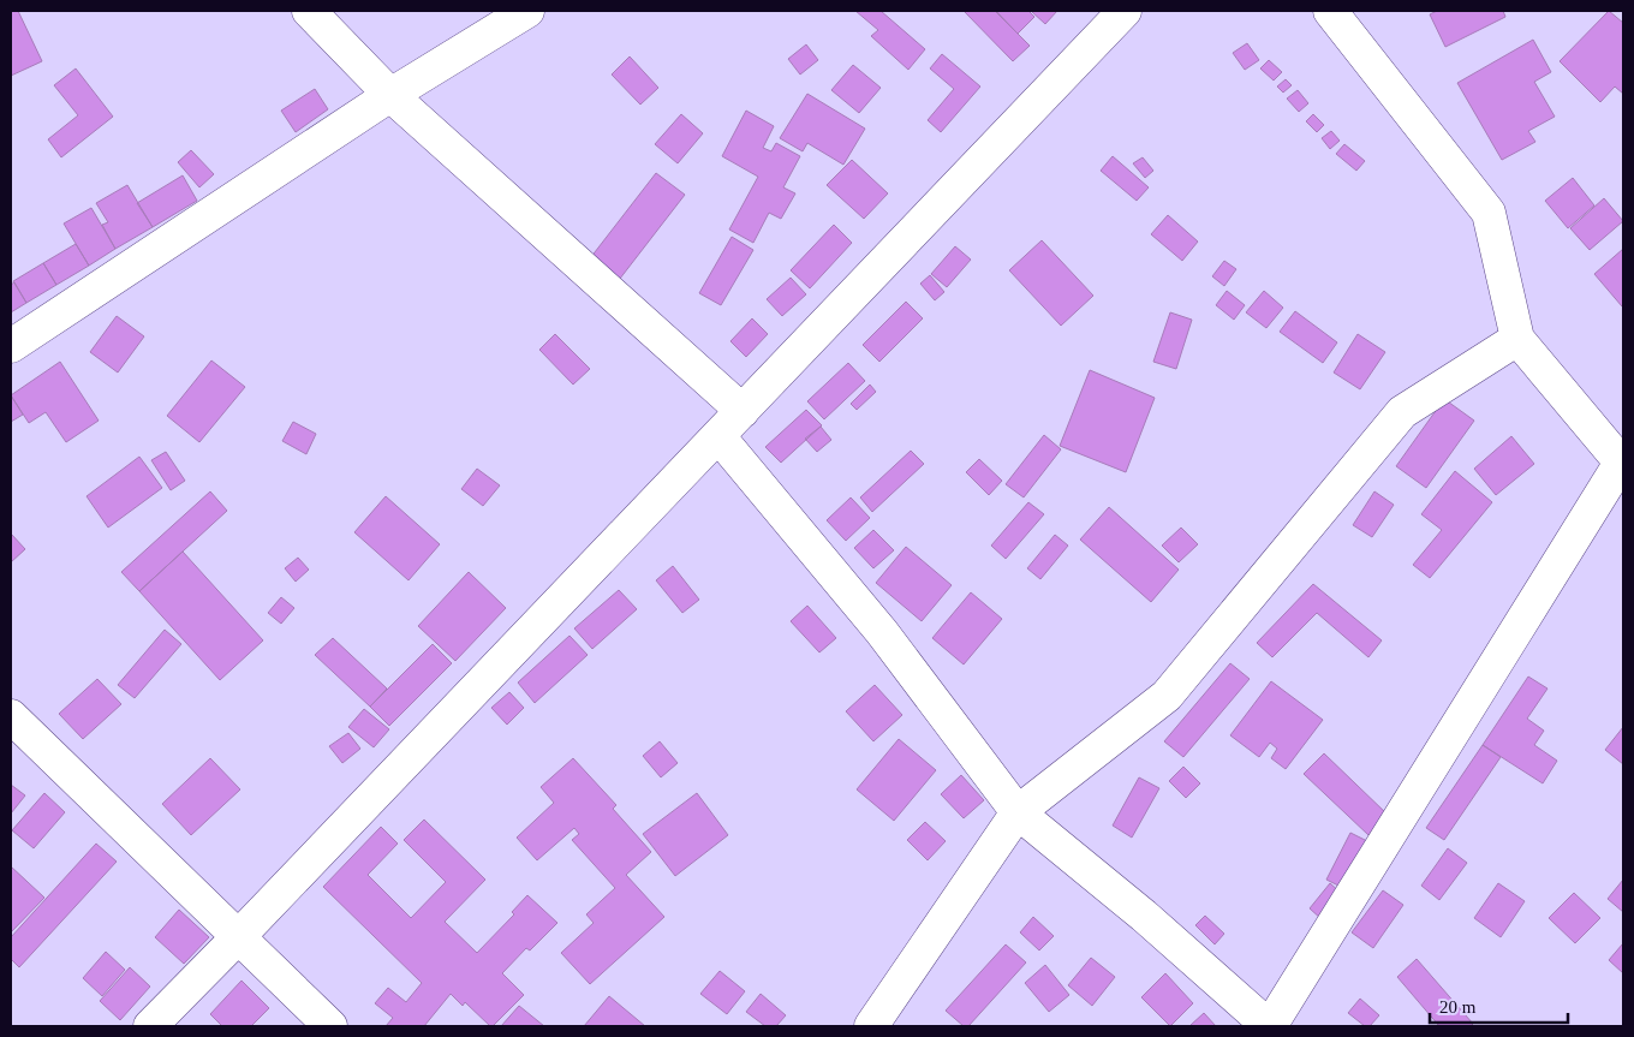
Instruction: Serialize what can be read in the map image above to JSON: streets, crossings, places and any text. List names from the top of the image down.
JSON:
{
  "scale_bar": "20 m"
}
